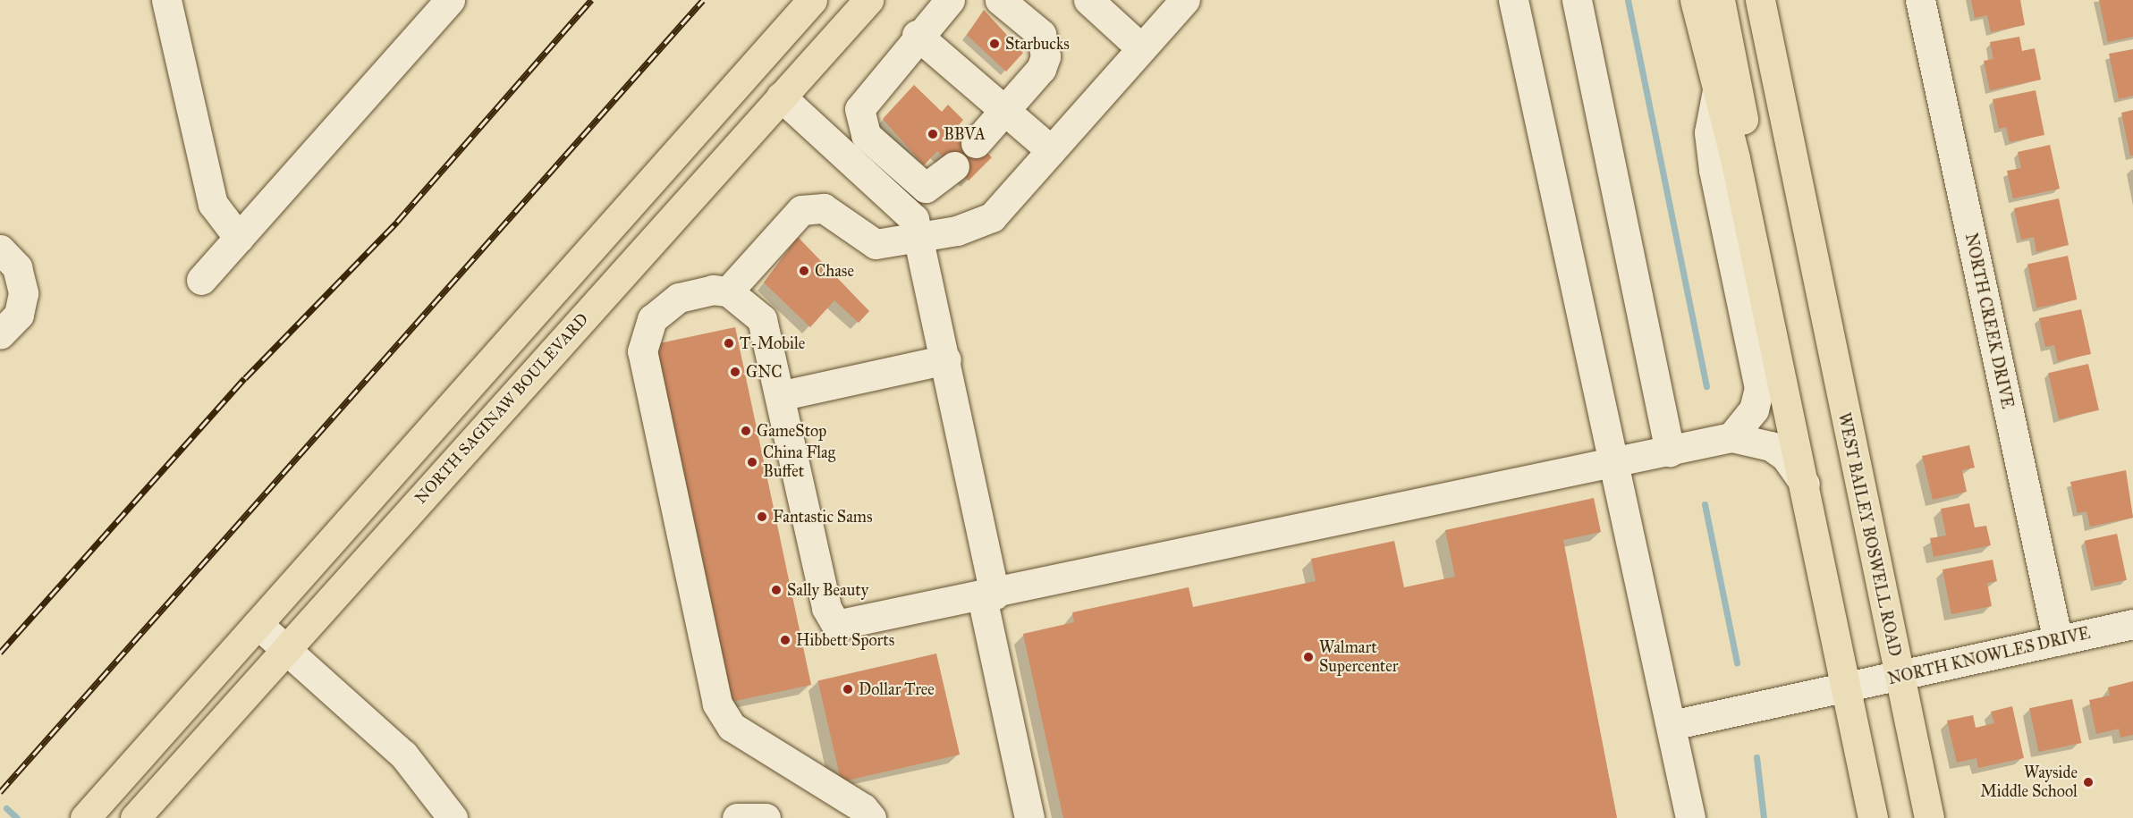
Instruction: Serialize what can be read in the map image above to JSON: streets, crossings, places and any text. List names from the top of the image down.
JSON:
{
  "streets": {
    "main road": ["NORTH SAGINAW BOULEVARD", "WEST BAILEY BOSWELL ROAD"],
    "street": ["NORTH CREEK DRIVE", "NORTH KNOWLES DRIVE"]
  },
  "crossings": [
    ["NORTH CREEK DRIVE", "NORTH KNOWLES DRIVE"],
    ["WEST BAILEY BOSWELL ROAD", "NORTH KNOWLES DRIVE"]
  ],
  "places": [
    "Starbucks",
    "BBVA",
    "Chase",
    "T-Mobile",
    "GNC",
    "GameStop",
    "China Flag Buffet",
    "Fantastic Sams",
    "Sally Beauty",
    "Hibbett Sports",
    "Walmart Supercenter",
    "Dollar Tree",
    "Wayside Middle School"
  ]
}
